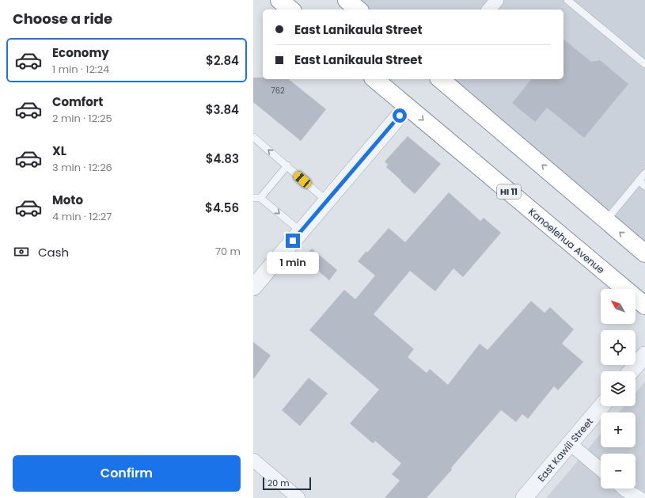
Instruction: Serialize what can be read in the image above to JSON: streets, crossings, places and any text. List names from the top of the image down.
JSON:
{
  "streets": {
    "highway": ["HI 11", "Kanoelehua Avenue"],
    "street": ["East Kawili Street"]
  },
  "house_numbers": ["762"],
  "scale_bar": "20 m",
  "north": "top left",
  "page": {
    "heading": "Choose a ride",
    "banner": ["East Lanikaula Street", "East Lanikaula Street"],
    "list": [
      {
        "name": "Economy",
        "note": "1 min · 12:24",
        "value": "$2.84"
      },
      {
        "name": "Comfort",
        "note": "2 min · 12:25",
        "value": "$3.84"
      },
      {
        "name": "XL",
        "note": "3 min · 12:26",
        "value": "$4.83"
      },
      {
        "name": "Moto",
        "note": "4 min · 12:27",
        "value": "$4.56"
      }
    ],
    "pay": ["Cash", "70 m"],
    "bubble": "1 min",
    "map_buttons": ["+", "−"],
    "buttons": "Confirm",
    "scale": "20 m"
  }
}
